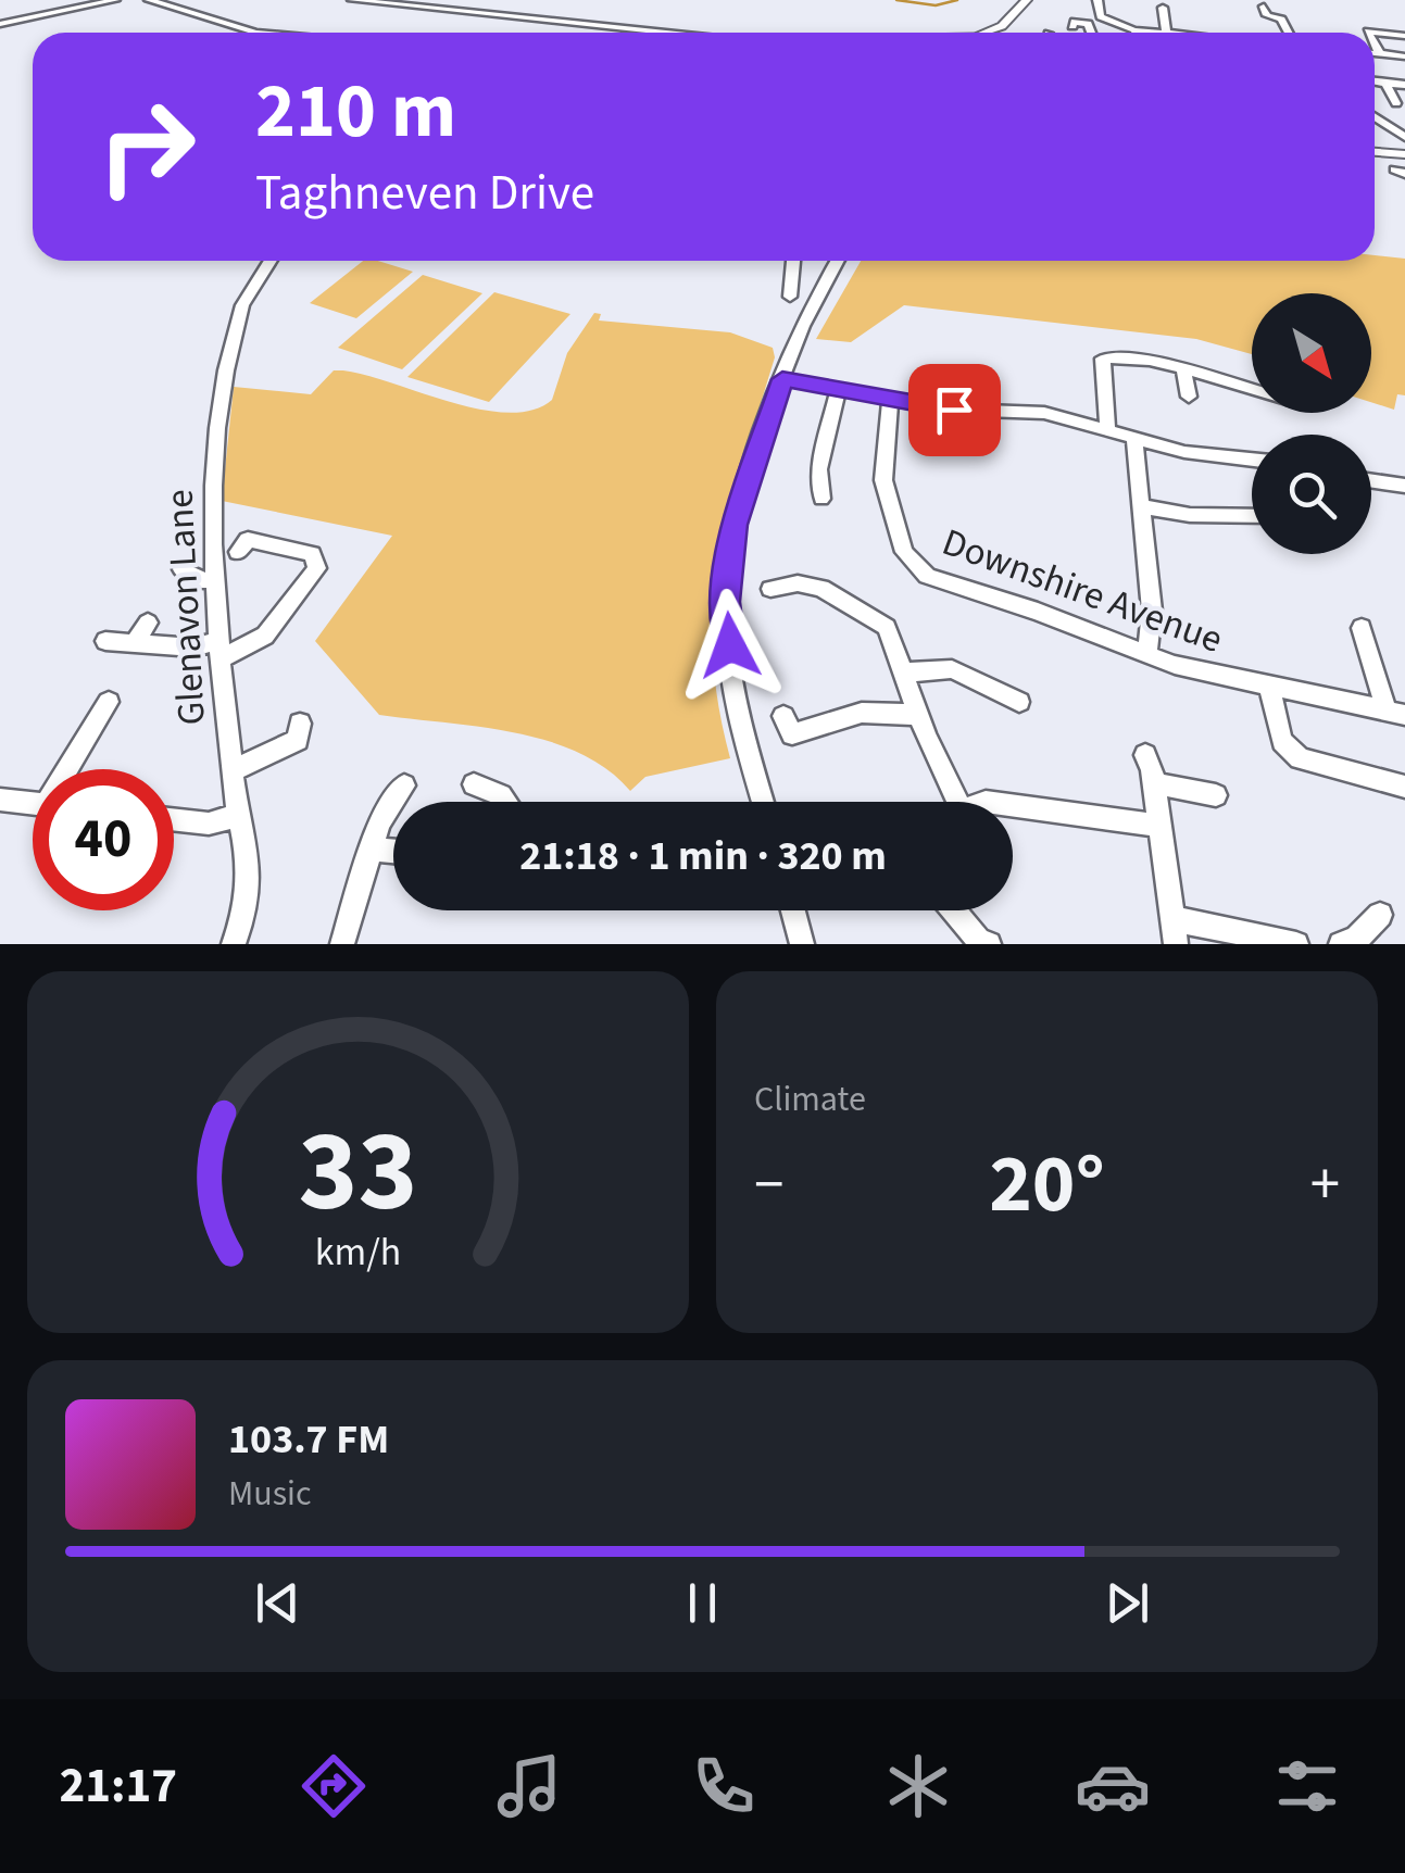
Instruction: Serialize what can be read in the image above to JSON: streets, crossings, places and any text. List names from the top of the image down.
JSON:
{
  "streets": {
    "street": ["Downshire Avenue", "Glenavon Lane"]
  },
  "north": "bottom right",
  "page": {
    "turn": ["210 m", "Taghneven Drive"],
    "limit": "40",
    "trip": "21:18 · 1 min · 320 m",
    "tile": "Climate",
    "heat": ["−", "20°", "+"],
    "song": ["103.7 FM", "Music"],
    "tabs": "21:17",
    "gauge": ["33", "km/h"]
  }
}
